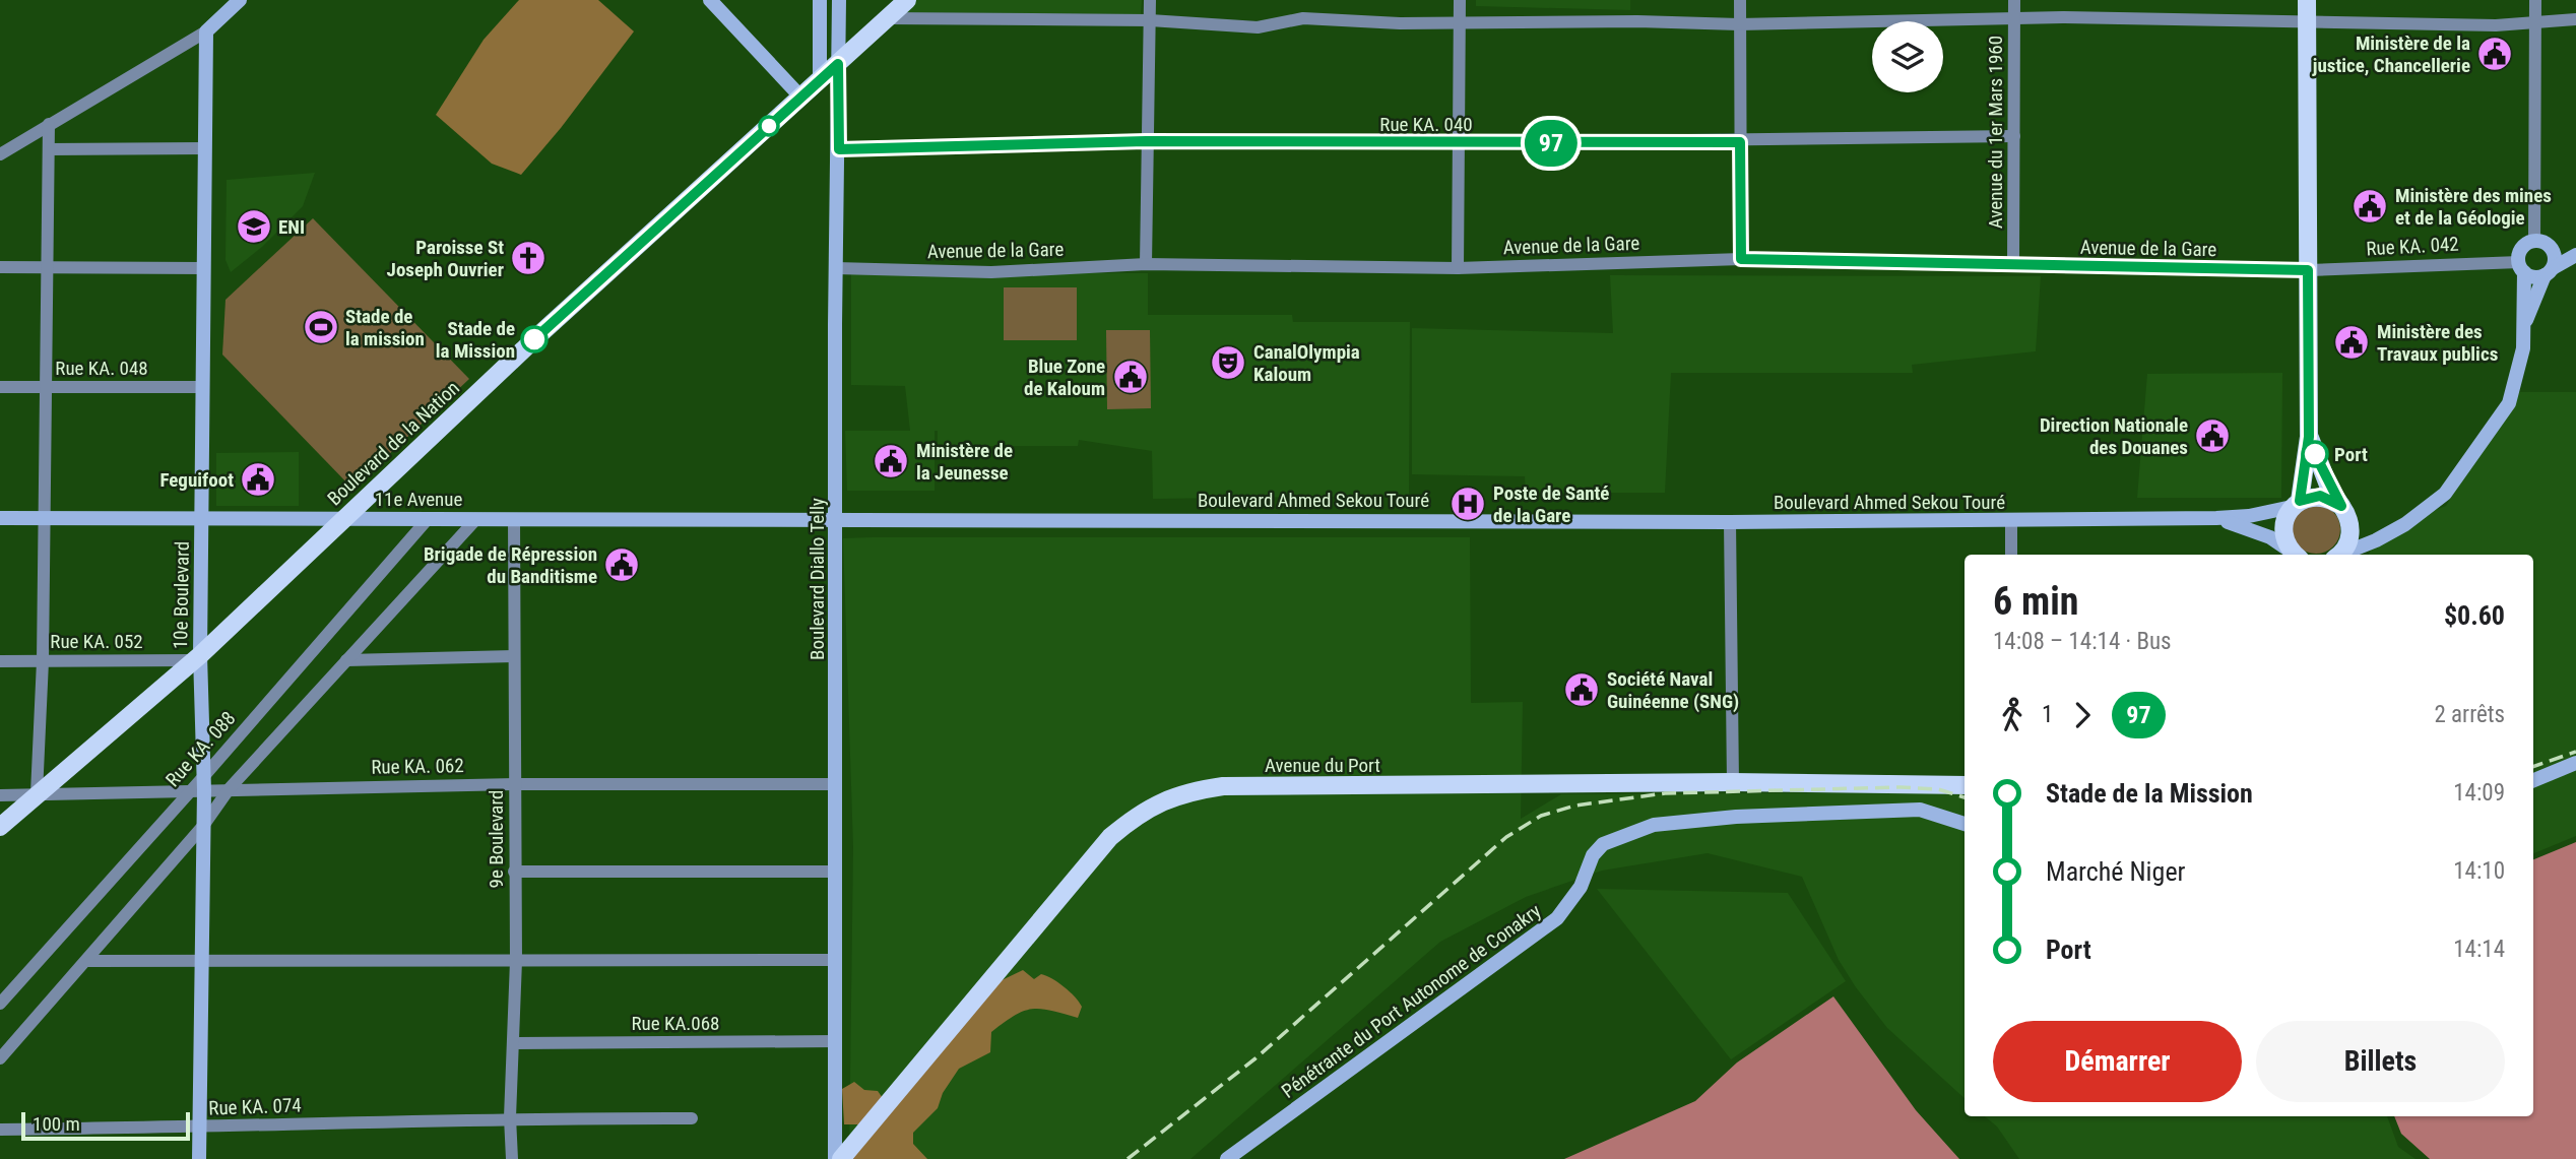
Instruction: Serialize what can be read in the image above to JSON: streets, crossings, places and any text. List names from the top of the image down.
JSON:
{
  "streets": {
    "main road": ["Boulevard de la Nation", "Avenue du Port"],
    "street": [
      "Rue KA. 040",
      "Avenue du 1er Mars 1960",
      "Avenue de la Gare",
      "Rue KA. 042",
      "Rue KA. 048",
      "11e Avenue",
      "Boulevard Ahmed Sekou Touré",
      "Boulevard Diallo Telly",
      "10e Boulevard",
      "Rue KA. 052",
      "Rue KA. 088",
      "Rue KA. 062",
      "9e Boulevard",
      "Pénétrante du Port Autonome de Conakry",
      "Rue KA.068",
      "Rue KA. 074"
    ]
  },
  "crossings": [
    ["Rue KA. 040", "Avenue du 1er Mars 1960"],
    ["Rue KA. 040", "Boulevard Diallo Telly"],
    ["Avenue du 1er Mars 1960", "Avenue de la Gare"],
    ["Avenue de la Gare", "Rue KA. 042"],
    ["Avenue de la Gare", "Boulevard Diallo Telly"],
    ["Rue KA. 048", "10e Boulevard"],
    ["Boulevard de la Nation", "11e Avenue"],
    ["Boulevard de la Nation", "Boulevard Diallo Telly"],
    ["Boulevard de la Nation", "10e Boulevard"],
    ["Boulevard de la Nation", "Rue KA. 052"],
    ["Boulevard de la Nation", "Rue KA. 062"],
    ["11e Avenue", "Boulevard Ahmed Sekou Touré"],
    ["11e Avenue", "Boulevard Diallo Telly"],
    ["11e Avenue", "10e Boulevard"],
    ["11e Avenue", "Rue KA. 088"],
    ["11e Avenue", "9e Boulevard"],
    ["Boulevard Ahmed Sekou Touré", "Boulevard Diallo Telly"],
    ["Boulevard Diallo Telly", "Rue KA. 062"],
    ["Boulevard Diallo Telly", "Rue KA.068"],
    ["10e Boulevard", "Rue KA. 052"],
    ["10e Boulevard", "Rue KA. 088"],
    ["10e Boulevard", "Rue KA. 062"],
    ["10e Boulevard", "Rue KA. 074"],
    ["Rue KA. 088", "Rue KA. 062"],
    ["Rue KA. 062", "9e Boulevard"],
    ["9e Boulevard", "Rue KA.068"],
    ["9e Boulevard", "Rue KA. 074"]
  ],
  "places": {
    "public building": [
      "Ministère de la justice, Chancellerie",
      "Ministère des mines et de la Géologie",
      "Ministère des Travaux publics",
      "Blue Zone de Kaloum",
      "Direction Nationale des Douanes",
      "Ministère de la Jeunesse",
      "Feguifoot",
      "Brigade de Répression du Banditisme",
      "Société Naval Guinéenne (SNG)"
    ],
    "school or university": ["ENI"],
    "church": ["Paroisse St Joseph Ouvrier"],
    "sports": ["Stade de la mission"],
    "other": ["Stade de la Mission", "Port"],
    "theatre": ["CanalOlympia Kaloum"],
    "hospital": ["Poste de Santé de la Gare"]
  },
  "lines": ["bus line 97"],
  "scale_bar": "100 m",
  "page": {
    "on_map": "97",
    "heading": ["6 min", "14:08 – 14:14 · Bus", "$0.60"],
    "legs": ["1", "97", "2 arrêts"],
    "list": [
      {
        "name": "Stade de la Mission",
        "value": "14:09"
      },
      {
        "name": "Marché Niger",
        "value": "14:10"
      },
      {
        "name": "Port",
        "value": "14:14"
      }
    ],
    "buttons": ["Démarrer", "Billets"],
    "scale": "100 m"
  }
}
